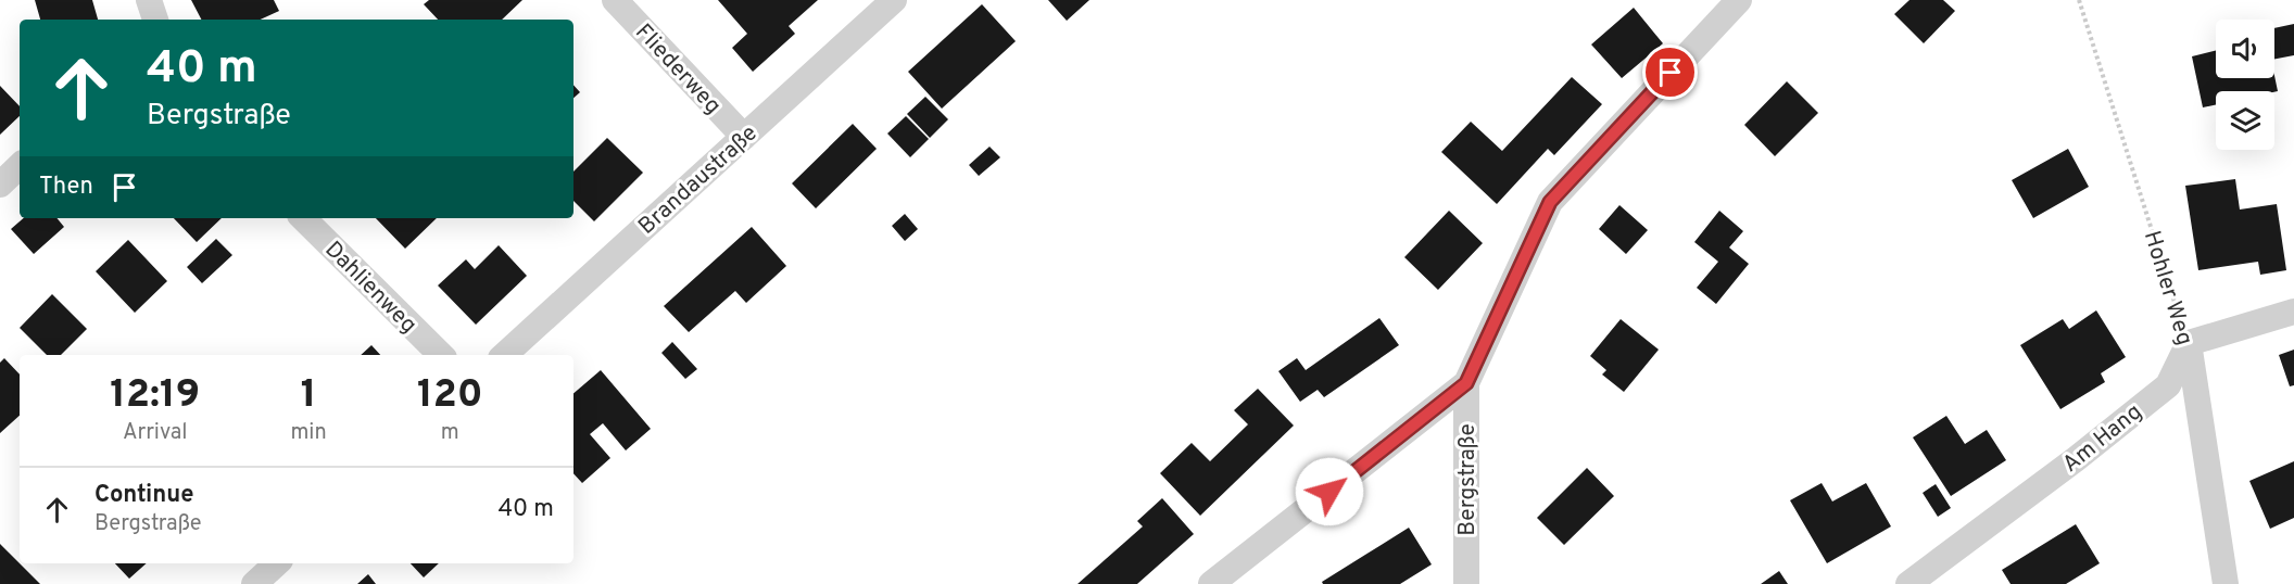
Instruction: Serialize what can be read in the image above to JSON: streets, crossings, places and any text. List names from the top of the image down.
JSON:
{
  "streets": {
    "street": [
      "Fliederweg",
      "Brandaustraße",
      "Dahlienweg",
      "Hohler Weg",
      "Am Hang",
      "Bergstraße"
    ]
  },
  "crossings": [
    ["Fliederweg", "Brandaustraße"],
    ["Hohler Weg", "Am Hang"]
  ],
  "page": {
    "turn": ["40 m", "Bergstraße"],
    "then": "Then",
    "eta": [
      "12:19",
      "Arrival",
      "1",
      "min",
      "120",
      "m"
    ],
    "list": [
      {
        "name": "Continue",
        "note": "Bergstraße",
        "value": "40 m"
      }
    ]
  }
}
